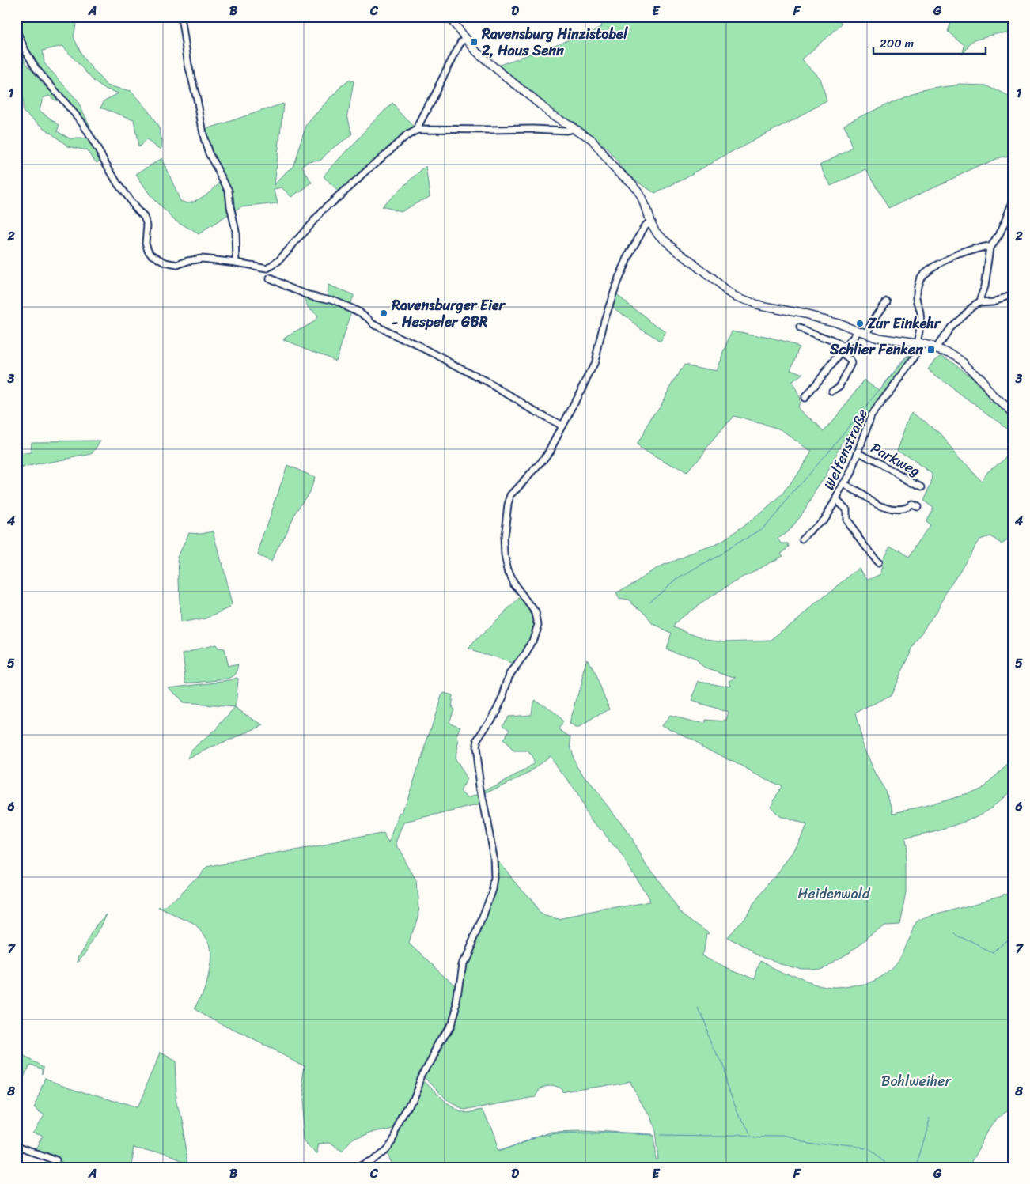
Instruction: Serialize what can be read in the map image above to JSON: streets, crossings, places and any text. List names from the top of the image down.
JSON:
{
  "streets": {
    "street": ["Welfenstraße", "Parkweg"]
  },
  "crossings": [
    ["Welfenstraße", "Parkweg"]
  ],
  "parks": ["Heidenwald", "Bohlweiher"],
  "places": {
    "transit": ["Ravensburg Hinzistobel 2, Haus Senn", "Schlier Fenken"],
    "other": ["Ravensburger Eier - Hespeler GBR", "Zur Einkehr"]
  },
  "scale_bar": "200 m",
  "grid": {
    "columns": [
      "A",
      "B",
      "C",
      "D",
      "E",
      "F",
      "G"
    ],
    "rows": [
      "1",
      "2",
      "3",
      "4",
      "5",
      "6",
      "7",
      "8"
    ]
  }
}
